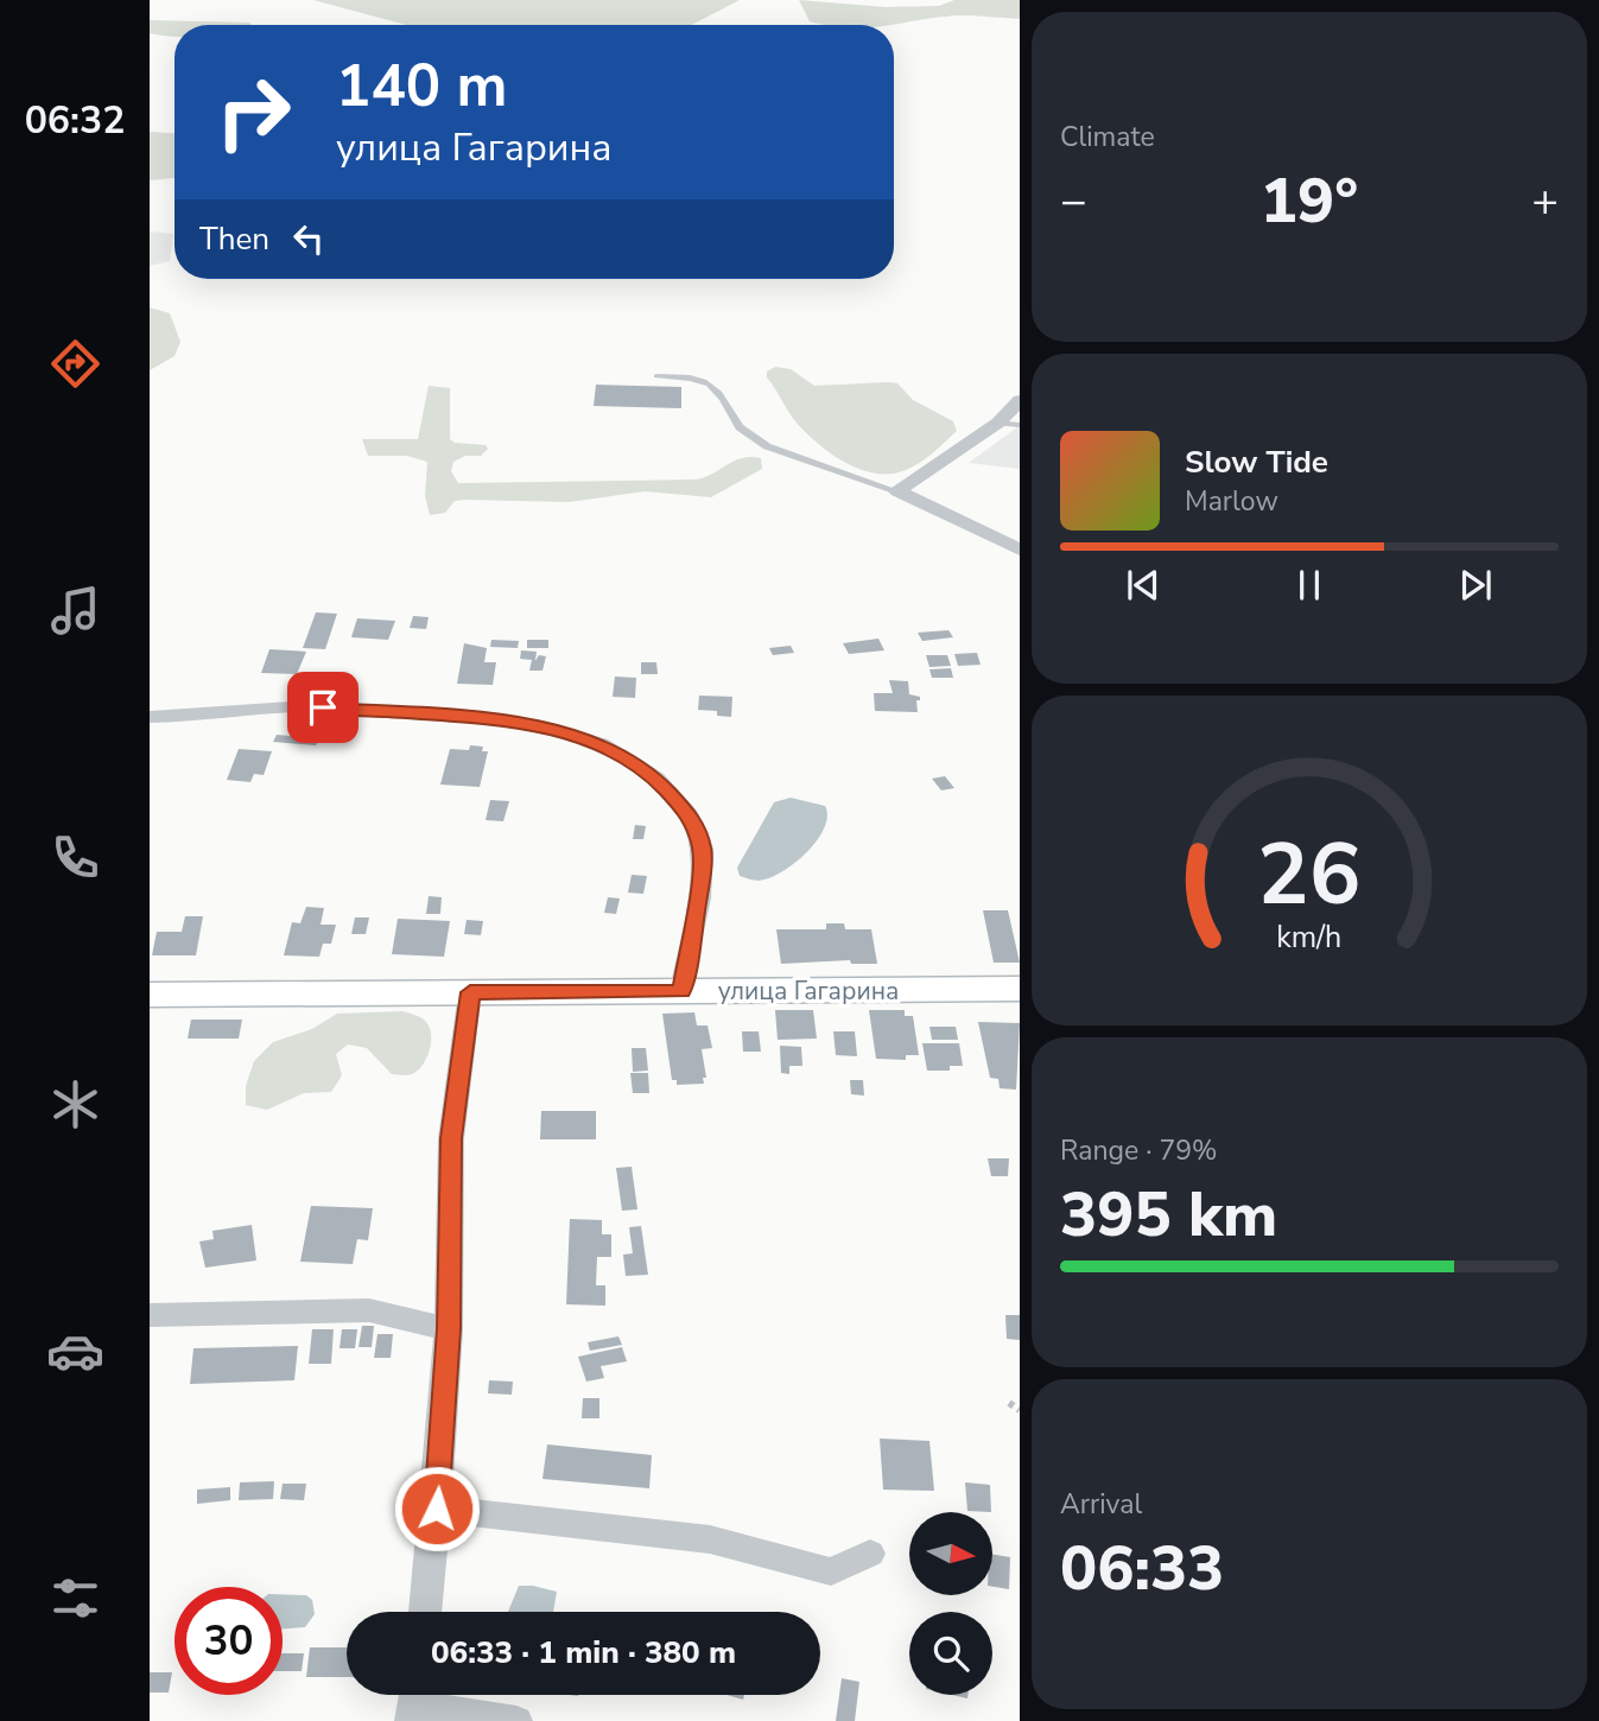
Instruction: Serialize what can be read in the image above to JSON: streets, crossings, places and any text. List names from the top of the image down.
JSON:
{
  "streets": {
    "main road": ["улица Гагарина"]
  },
  "north": "right",
  "page": {
    "tabs": "06:32",
    "tile": [
      "Climate",
      ["Range · 79%", "395 km"],
      ["Arrival", "06:33"]
    ],
    "turn": ["140 m", "улица Гагарина"],
    "heat": ["−", "19°", "+"],
    "then": "Then",
    "song": ["Slow Tide", "Marlow"],
    "limit": "30",
    "trip": "06:33 · 1 min · 380 m",
    "gauge": ["26", "km/h"]
  }
}
